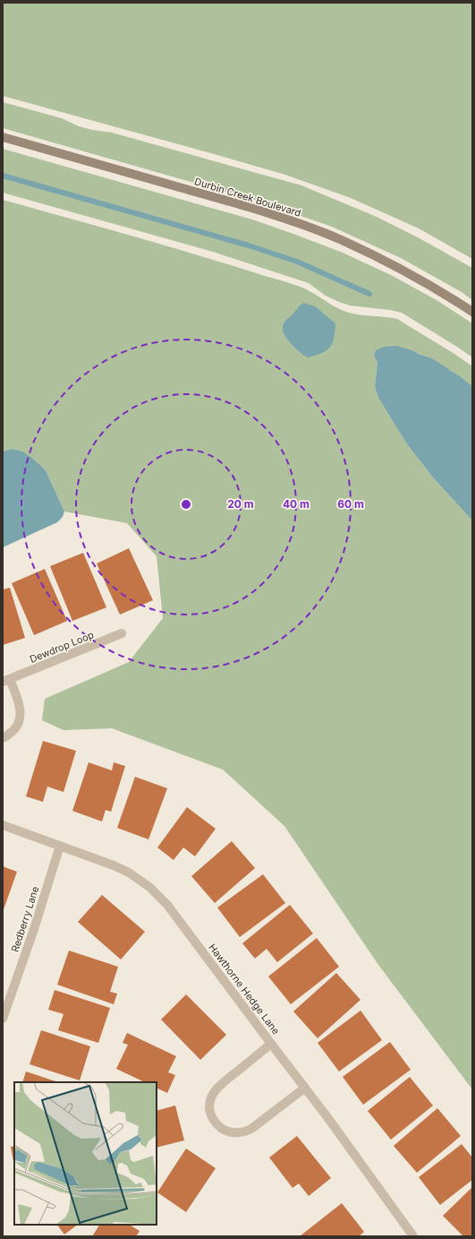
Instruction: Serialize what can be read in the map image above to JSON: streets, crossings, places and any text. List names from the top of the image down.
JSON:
{
  "streets": {
    "street": [
      "Durbin Creek Boulevard",
      "Dewdrop Loop",
      "Redberry Lane",
      "Hawthorne Hedge Lane"
    ]
  },
  "crossings": [
    ["Redberry Lane", "Hawthorne Hedge Lane"]
  ],
  "rings": ["20 m", "40 m", "60 m"]
}
